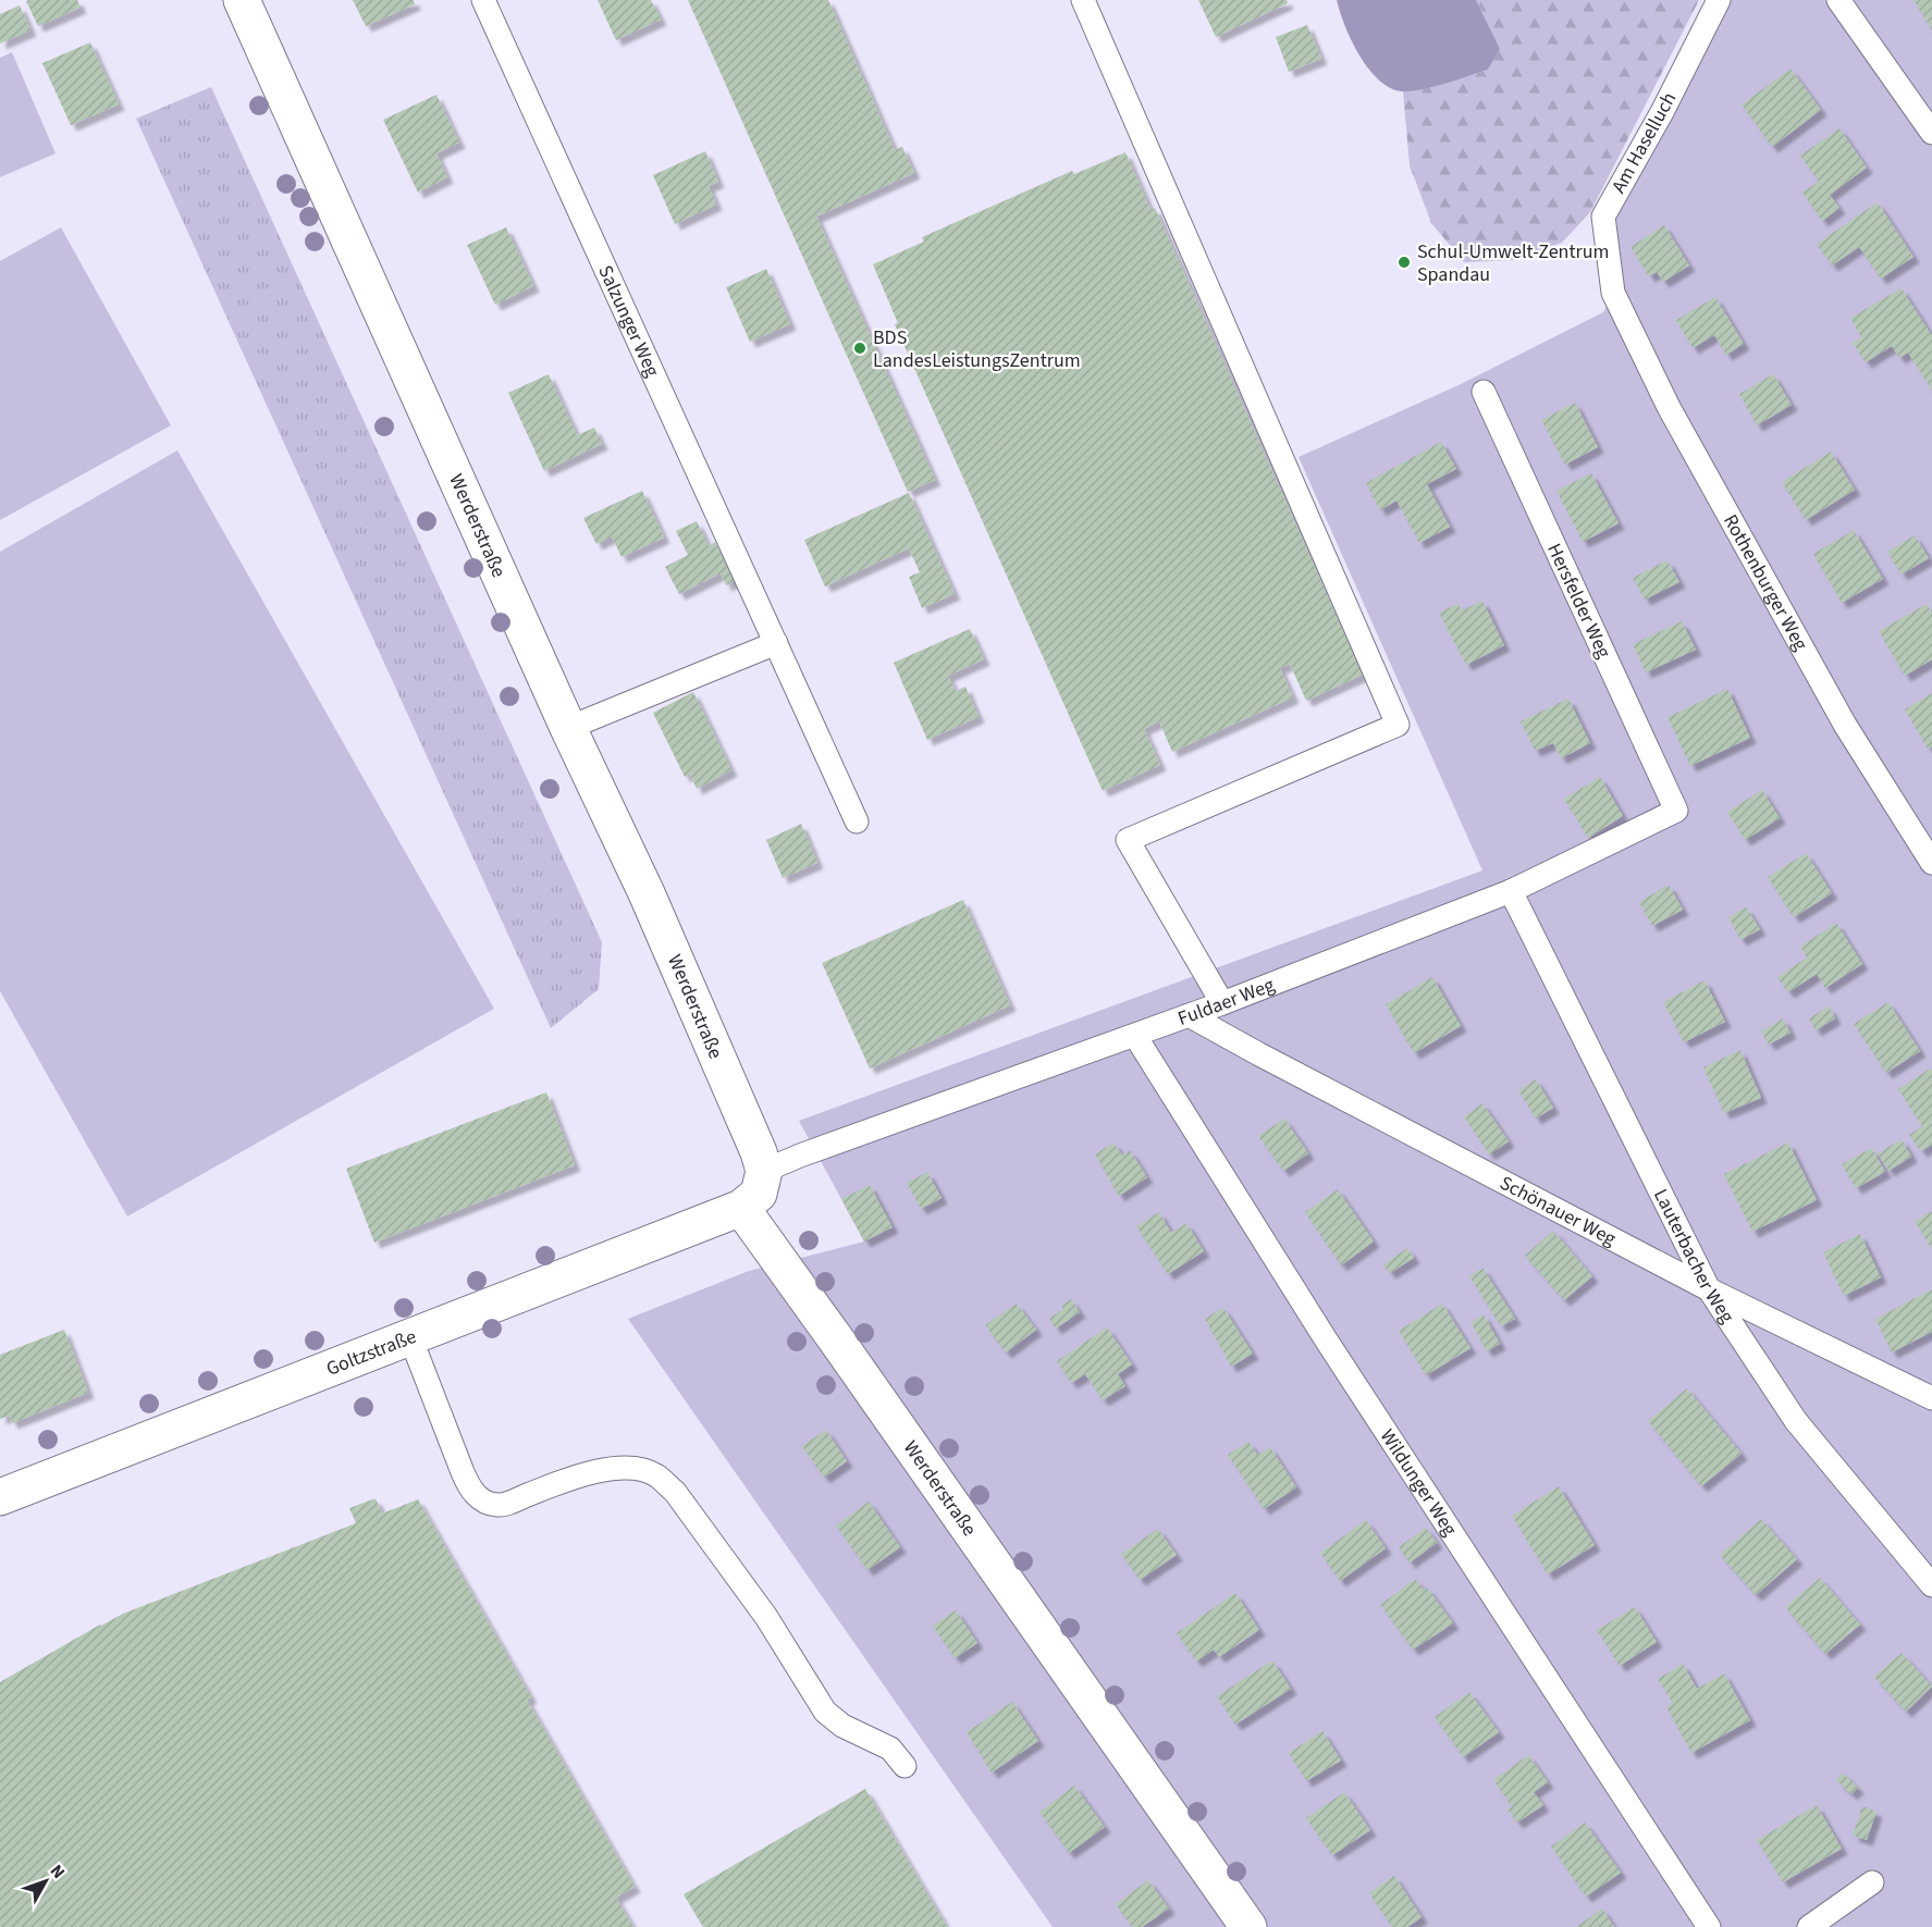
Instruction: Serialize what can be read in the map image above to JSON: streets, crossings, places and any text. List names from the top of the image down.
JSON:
{
  "streets": {
    "street": ["Werderstraße", "Goltzstraße"],
    "lane": [
      "Am Haselluch",
      "Salzunger Weg",
      "Rothenburger Weg",
      "Hersfelder Weg",
      "Fuldaer Weg",
      "Schönauer Weg",
      "Lauterbacher Weg",
      "Wildunger Weg"
    ]
  },
  "crossings": [
    ["Am Haselluch", "Rothenburger Weg"],
    ["Werderstraße", "Fuldaer Weg"],
    ["Werderstraße", "Goltzstraße"],
    ["Hersfelder Weg", "Fuldaer Weg"],
    ["Fuldaer Weg", "Schönauer Weg"],
    ["Fuldaer Weg", "Lauterbacher Weg"],
    ["Fuldaer Weg", "Wildunger Weg"],
    ["Schönauer Weg", "Lauterbacher Weg"]
  ],
  "places": ["Schul-Umwelt-Zentrum Spandau", "BDS LandesLeistungsZentrum"],
  "north": "top right"
}
